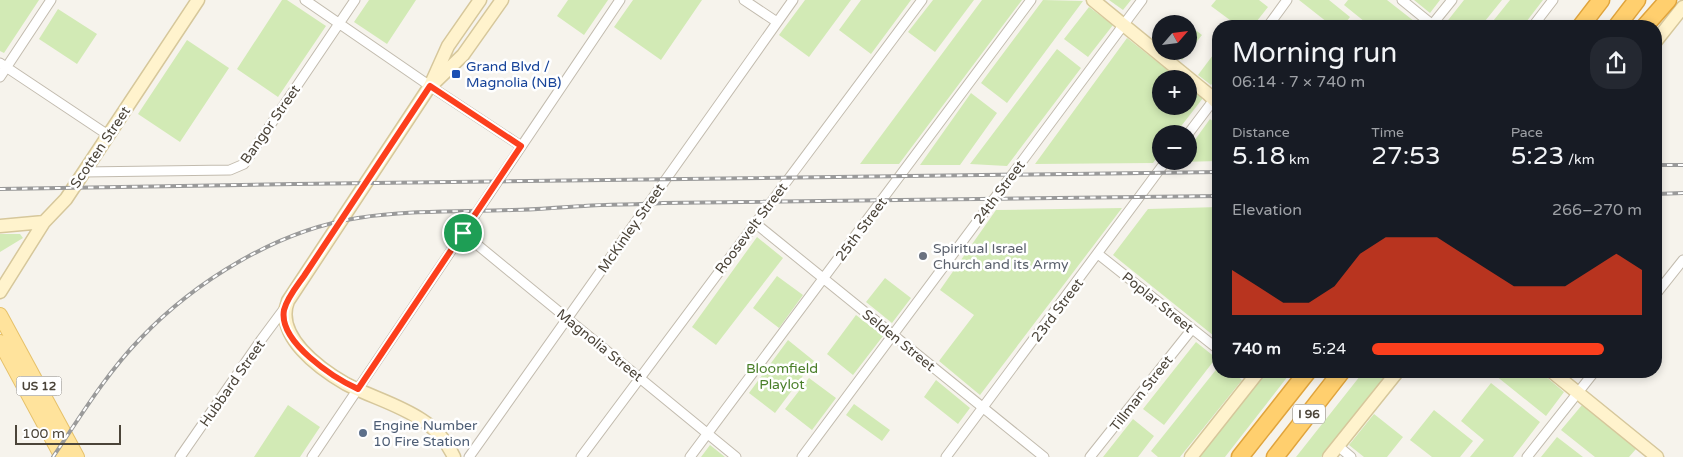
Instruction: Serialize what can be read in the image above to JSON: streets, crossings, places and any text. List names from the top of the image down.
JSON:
{
  "streets": {
    "highway": ["I 96"],
    "main road": ["US 12"],
    "street": [
      "Bangor Street",
      "Scotten Street",
      "24th Street",
      "McKinley Street",
      "Roosevelt Street",
      "25th Street",
      "Poplar Street",
      "23rd Street",
      "Selden Street",
      "Magnolia Street",
      "Hubbard Street",
      "Tillman Street"
    ]
  },
  "crossings": [
    ["Bangor Street", "Scotten Street"],
    ["24th Street", "Selden Street"],
    ["McKinley Street", "Magnolia Street"],
    ["Roosevelt Street", "Selden Street"],
    ["Roosevelt Street", "Magnolia Street"],
    ["25th Street", "Selden Street"],
    ["25th Street", "Magnolia Street"],
    ["Poplar Street", "23rd Street"],
    ["Poplar Street", "Tillman Street"],
    ["23rd Street", "Selden Street"]
  ],
  "parks": ["Bloomfield Playlot"],
  "places": {
    "transit": ["Grand Blvd / Magnolia (NB)"],
    "other": ["Spiritual Israel Church and its Army", "Engine Number 10 Fire Station"]
  },
  "scale_bar": "100 m",
  "north": "top right",
  "page": {
    "map_buttons": ["+", "−"],
    "heading": ["Morning run", "06:14 · 7 × 740 m"],
    "stats": [
      ["Distance", "5.18 km"],
      ["Time", "27:53"],
      ["Pace", "5:23 /km"]
    ],
    "chart": ["Elevation", "266–270 m"],
    "list": [
      {
        "name": "740 m",
        "note": "5:24"
      }
    ],
    "scale": "100 m"
  }
}
